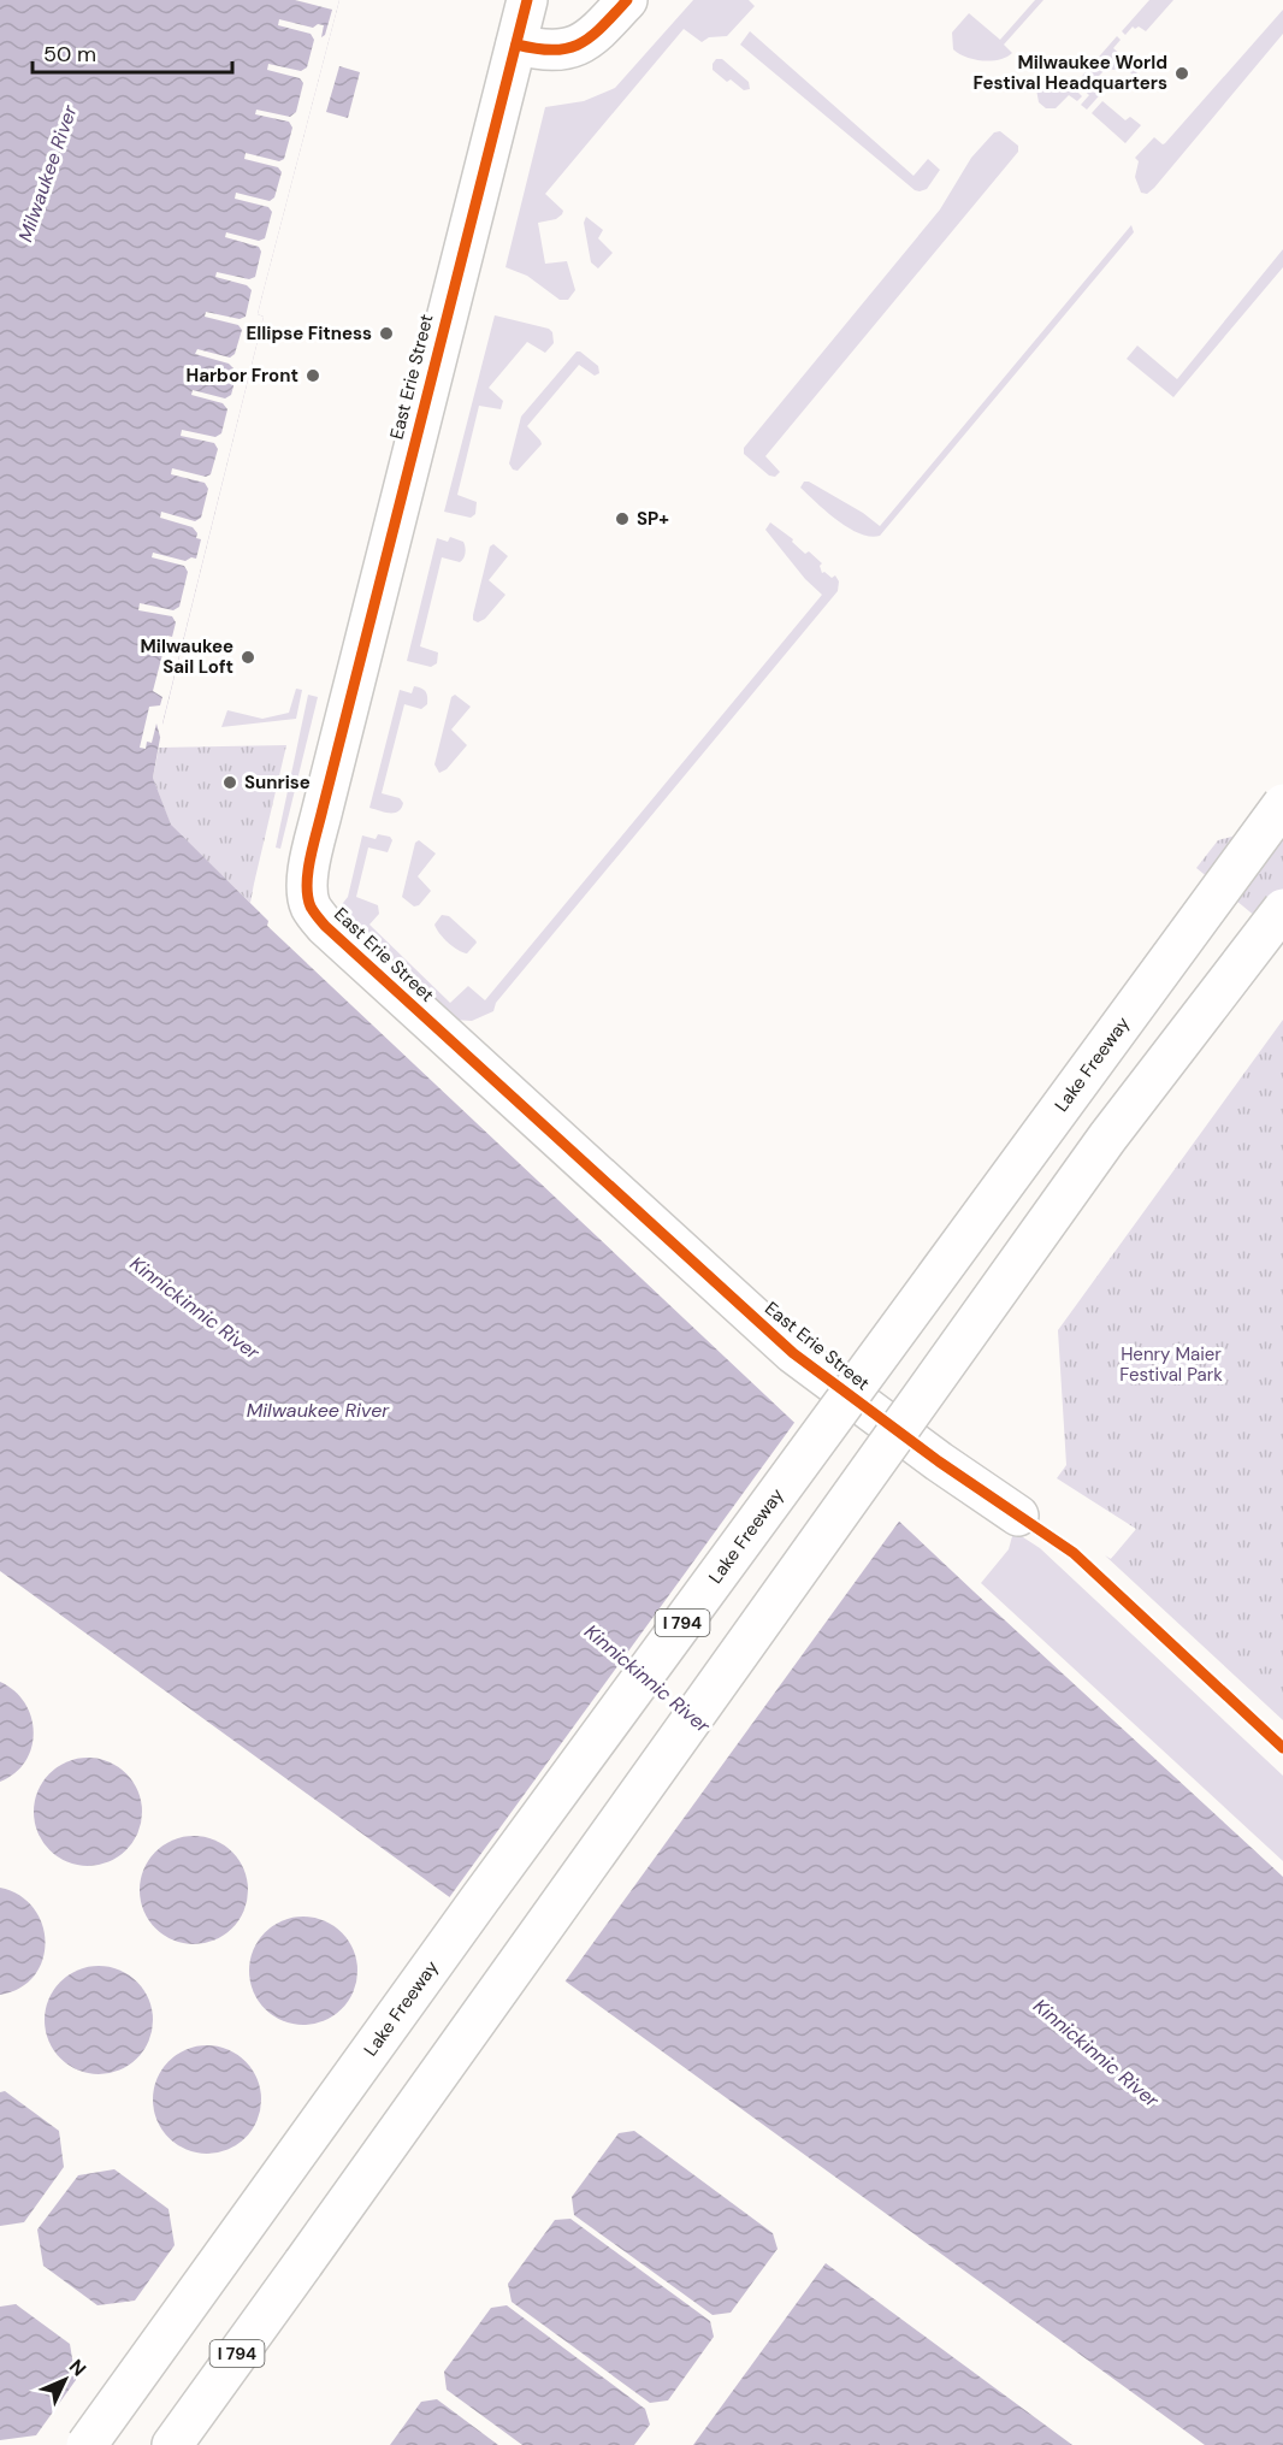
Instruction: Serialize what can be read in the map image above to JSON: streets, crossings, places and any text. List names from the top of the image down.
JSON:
{
  "streets": {
    "main road": ["East Erie Street", "Lake Freeway", "I 794"]
  },
  "water": ["Milwaukee River", "Kinnickinnic River"],
  "parks": ["Henry Maier Festival Park"],
  "places": [
    "Milwaukee World Festival Headquarters",
    "Ellipse Fitness",
    "Harbor Front",
    "SP+",
    "Milwaukee Sail Loft",
    "Sunrise"
  ],
  "scale_bar": "50 m",
  "north": "top right"
}
